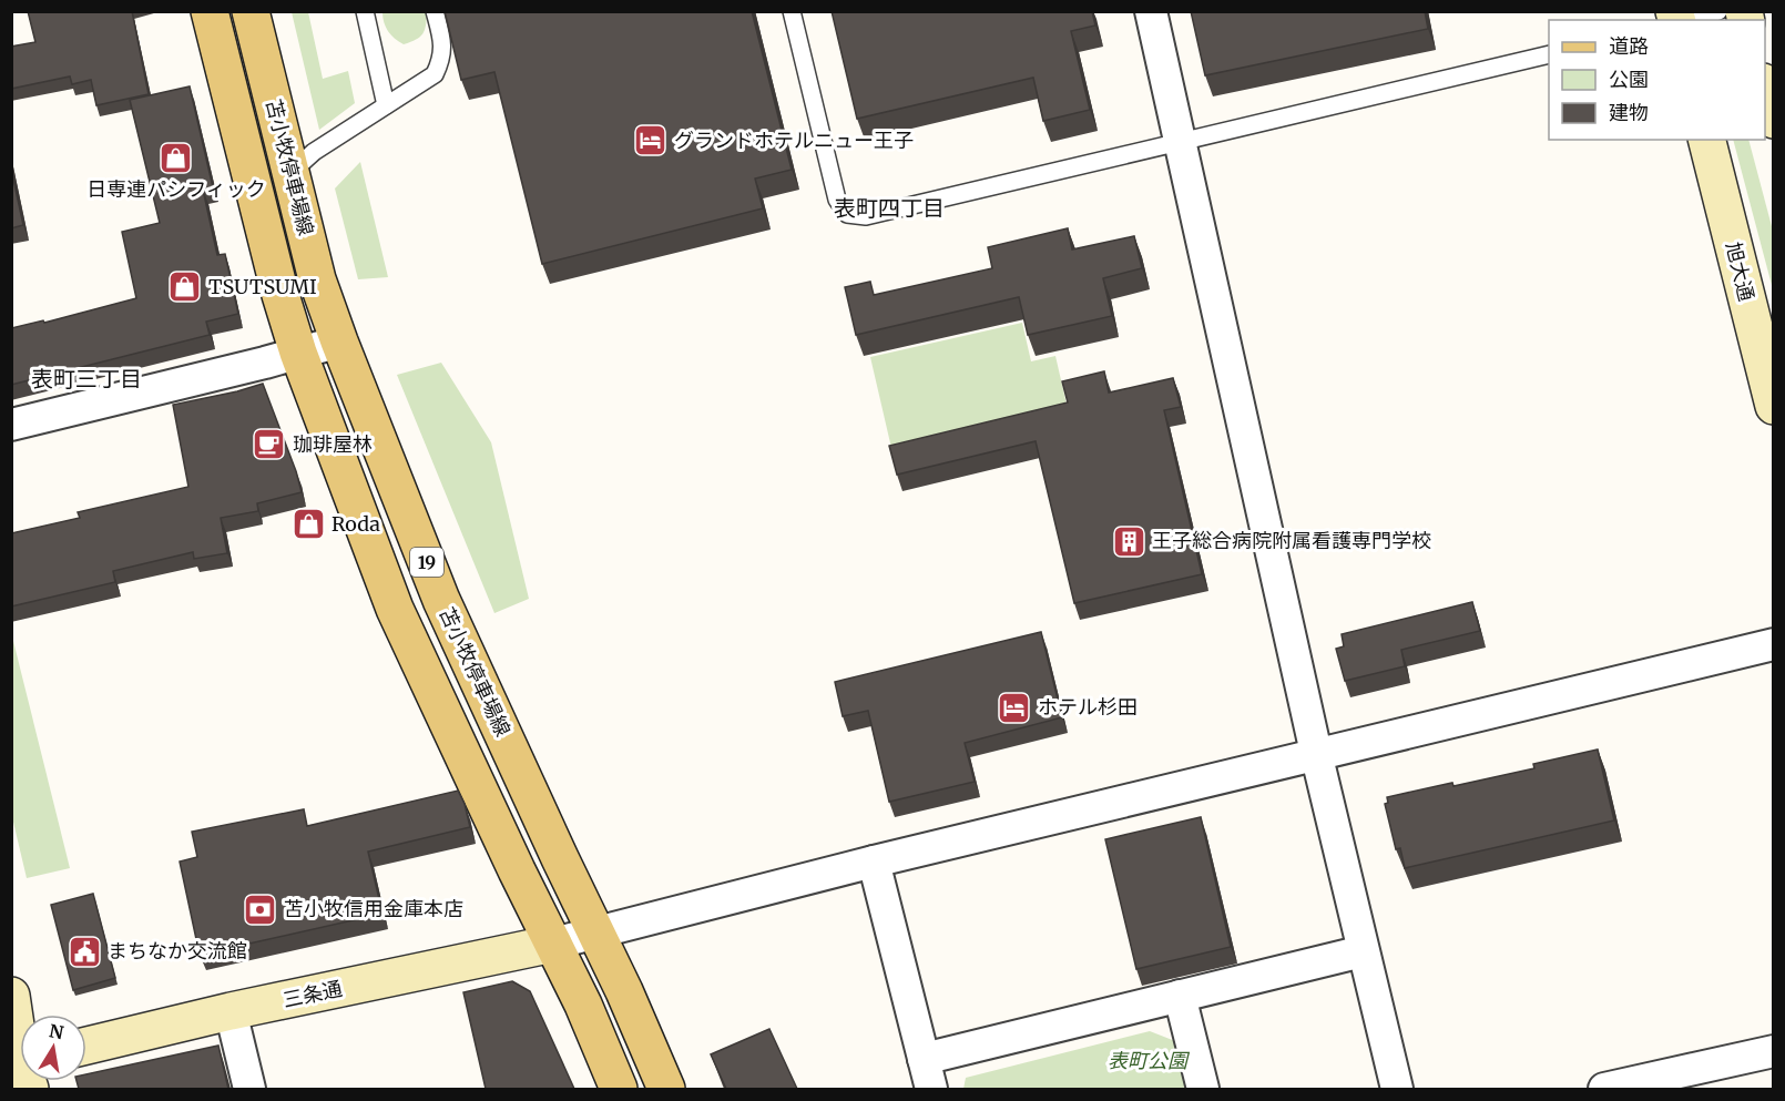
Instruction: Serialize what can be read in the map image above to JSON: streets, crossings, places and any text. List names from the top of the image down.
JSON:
{
  "streets": {
    "main road": ["苫小牧停車場線", "19"],
    "street": ["旭大通", "三条通"]
  },
  "crossings": [
    ["苫小牧停車場線", "三条通"]
  ],
  "districts": ["表町四丁目", "表町三丁目"],
  "parks": ["表町公園"],
  "places": {
    "hotel": ["グランドホテルニュー王子", "ホテル杉田"],
    "shop": ["日専連パシフィック", "TSUTSUMI", "Roda"],
    "cafe": ["珈琲屋林"],
    "building": ["王子総合病院附属看護専門学校"],
    "bank": ["苫小牧信用金庫本店"],
    "public building": ["まちなか交流館"]
  },
  "legend": ["道路", "公園", "建物"],
  "north": "top"
}
